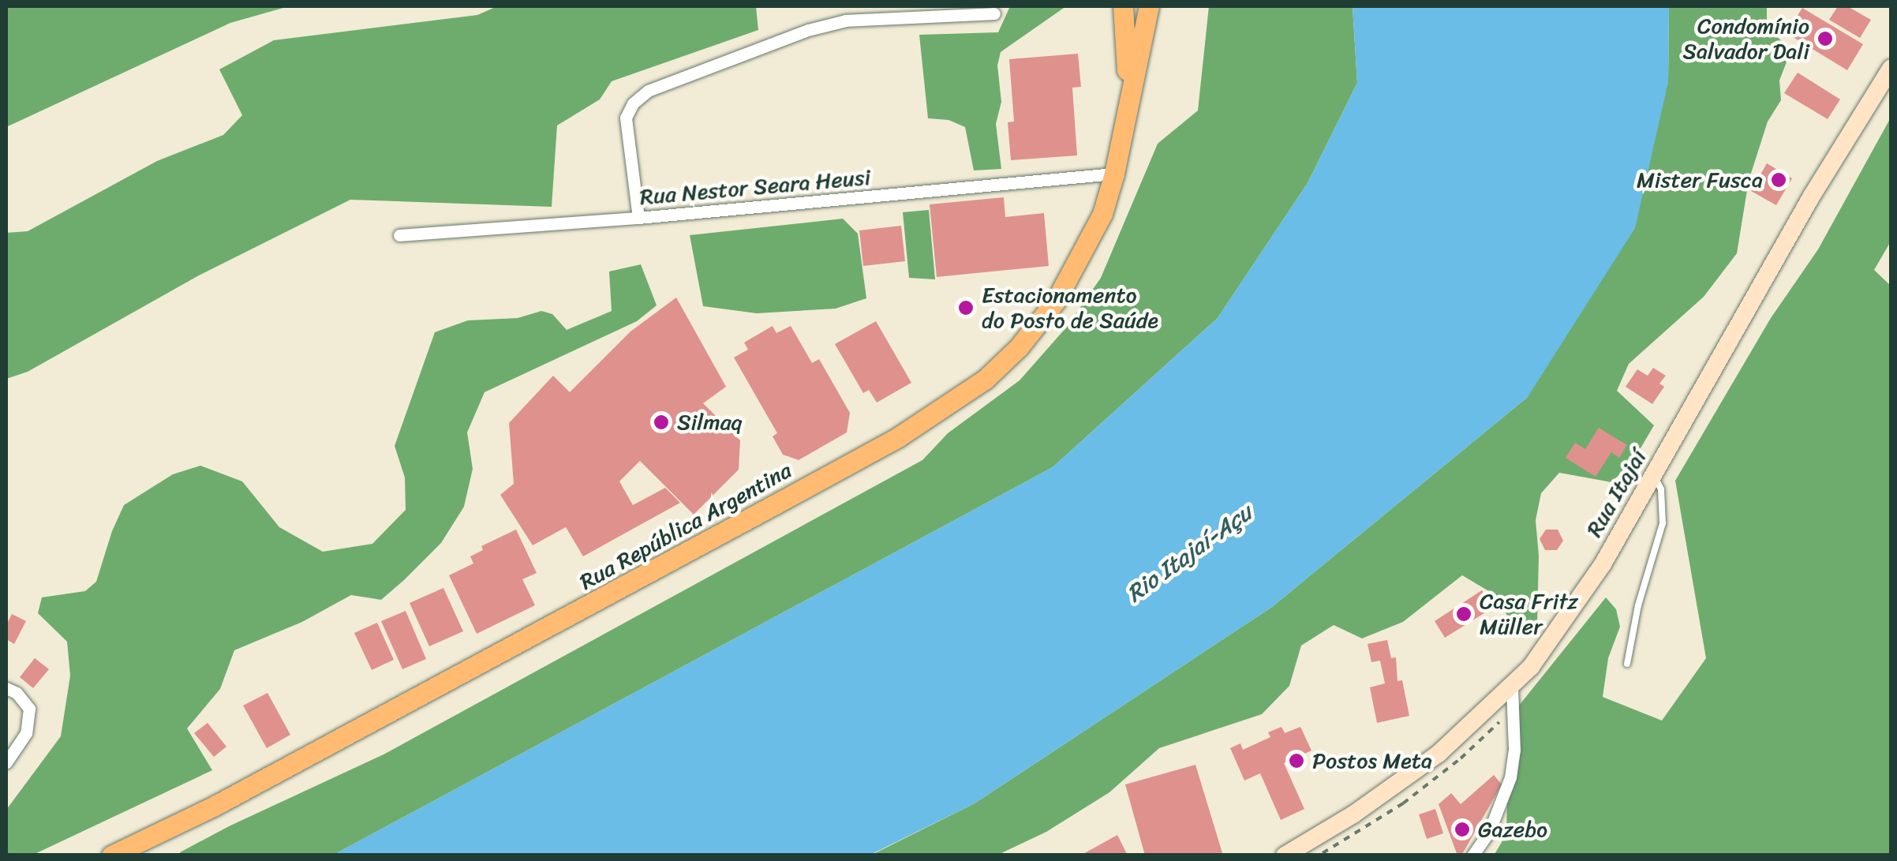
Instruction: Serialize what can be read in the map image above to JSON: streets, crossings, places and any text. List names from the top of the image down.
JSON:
{
  "streets": {
    "main road": ["Rua Itajaí", "Rua República Argentina"],
    "street": ["Rua Nestor Seara Heusi"]
  },
  "crossings": [
    ["Rua Nestor Seara Heusi", "Rua República Argentina"]
  ],
  "water": ["Rio Itajaí-Açu"],
  "places": [
    "Condomínio Salvador Dali",
    "Mister Fusca",
    "Estacionamento do Posto de Saúde",
    "Silmaq",
    "Casa Fritz Müller",
    "Postos Meta",
    "Gazebo"
  ]
}
